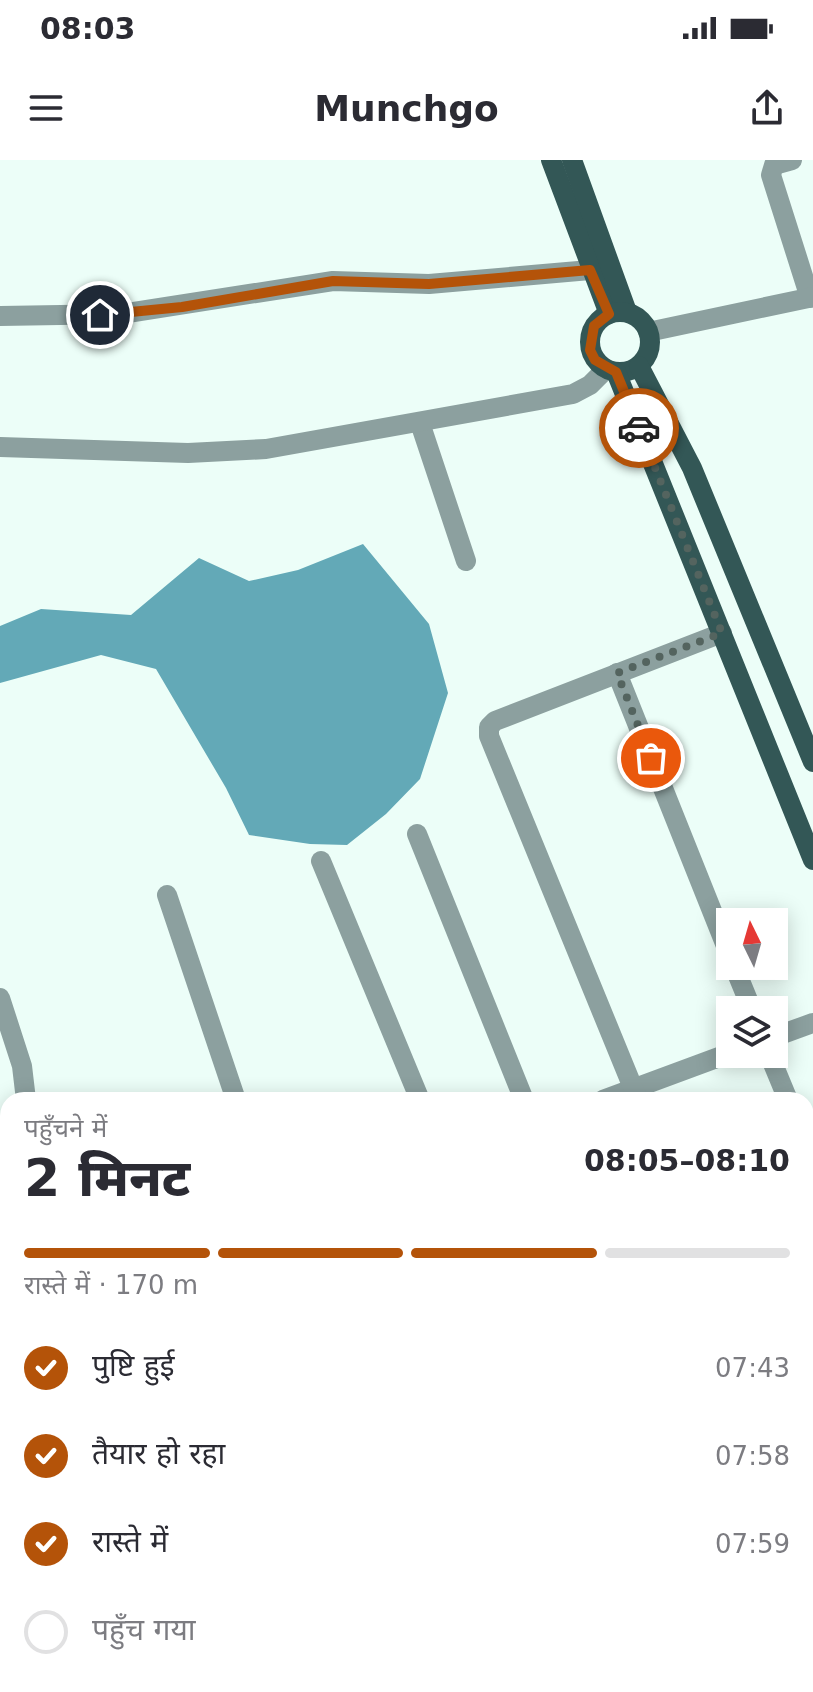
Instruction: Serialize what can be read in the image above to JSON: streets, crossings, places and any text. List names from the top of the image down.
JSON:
{
  "north": "top",
  "page": {
    "status": "08:03",
    "header": "Munchgo",
    "heading": ["2 मिनट", "पहुँचने में", "08:05–08:10"],
    "bar": "रास्ते में · 170 m",
    "list": [
      ["पुष्टि हुई", "07:43"],
      ["तैयार हो रहा", "07:58"],
      ["रास्ते में", "07:59"],
      "पहुँच गया"
    ]
  }
}
